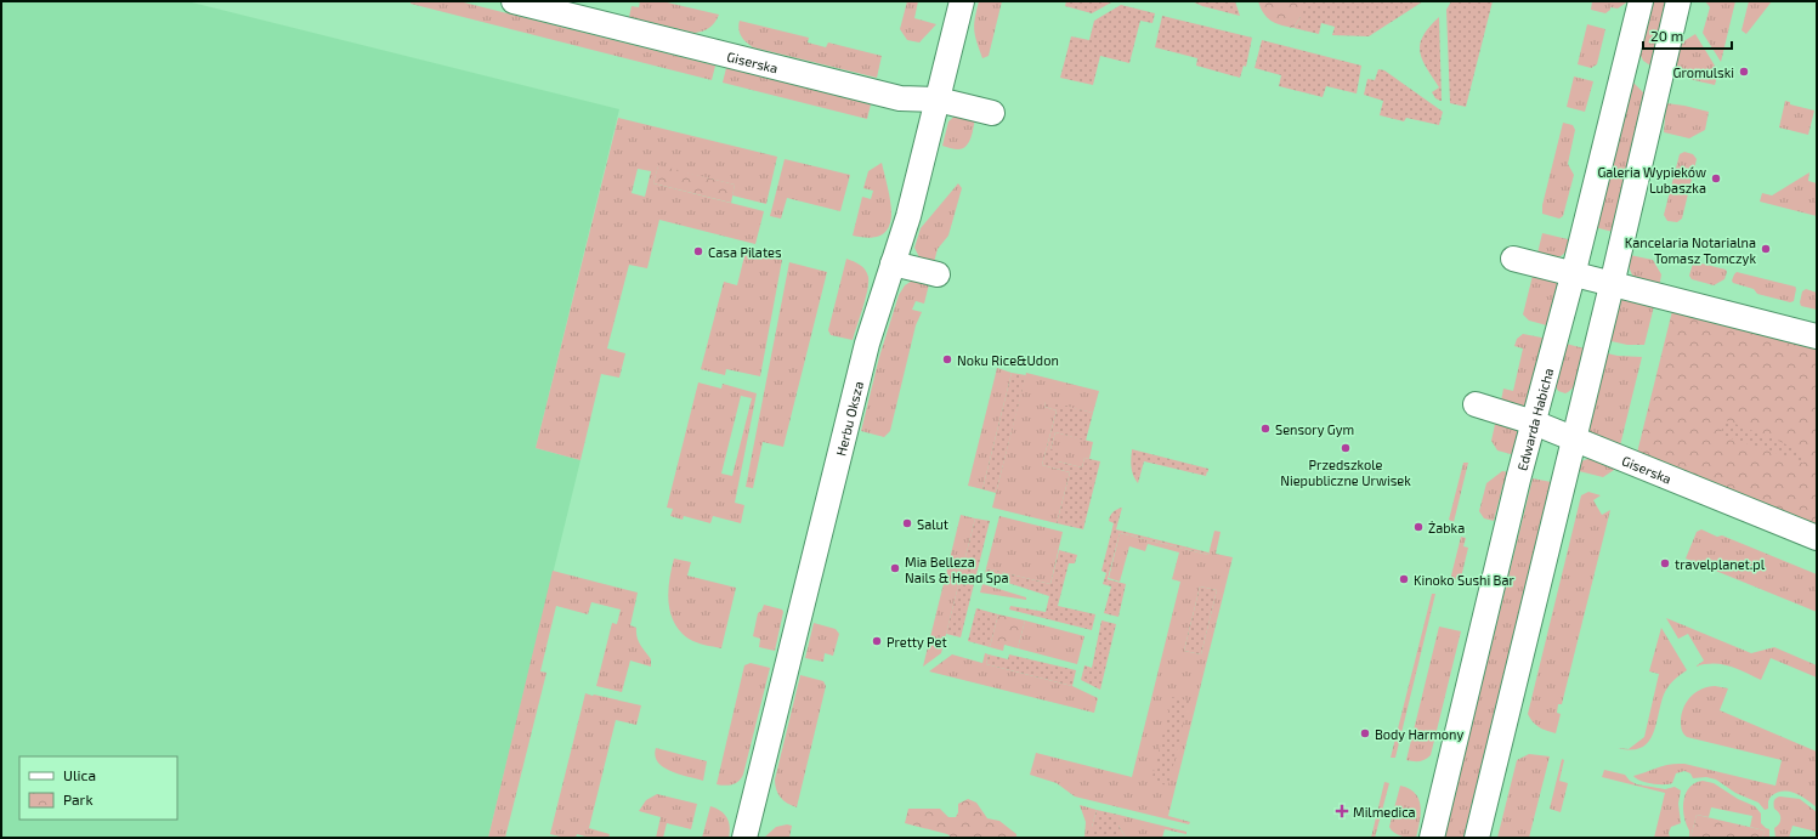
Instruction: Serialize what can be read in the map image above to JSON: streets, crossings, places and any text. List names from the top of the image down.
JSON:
{
  "streets": {
    "street": ["Giserska", "Herbu Oksza", "Edwarda Habicha"]
  },
  "crossings": [
    ["Giserska", "Herbu Oksza"],
    ["Giserska", "Edwarda Habicha"]
  ],
  "places": {
    "other": [
      "Gromulski",
      "Galeria Wypieków Lubaszka",
      "Kancelaria Notarialna Tomasz Tomczyk",
      "Casa Pilates",
      "Noku Rice&Udon",
      "Sensory Gym",
      "Przedszkole Niepubliczne Urwisek",
      "Salut",
      "Żabka",
      "travelplanet.pl",
      "Mia Belleza Nails & Head Spa",
      "Kinoko Sushi Bar",
      "Pretty Pet",
      "Body Harmony"
    ],
    "health": ["Milmedica"]
  },
  "legend": ["Ulica", "Park"],
  "scale_bar": "20 m"
}
